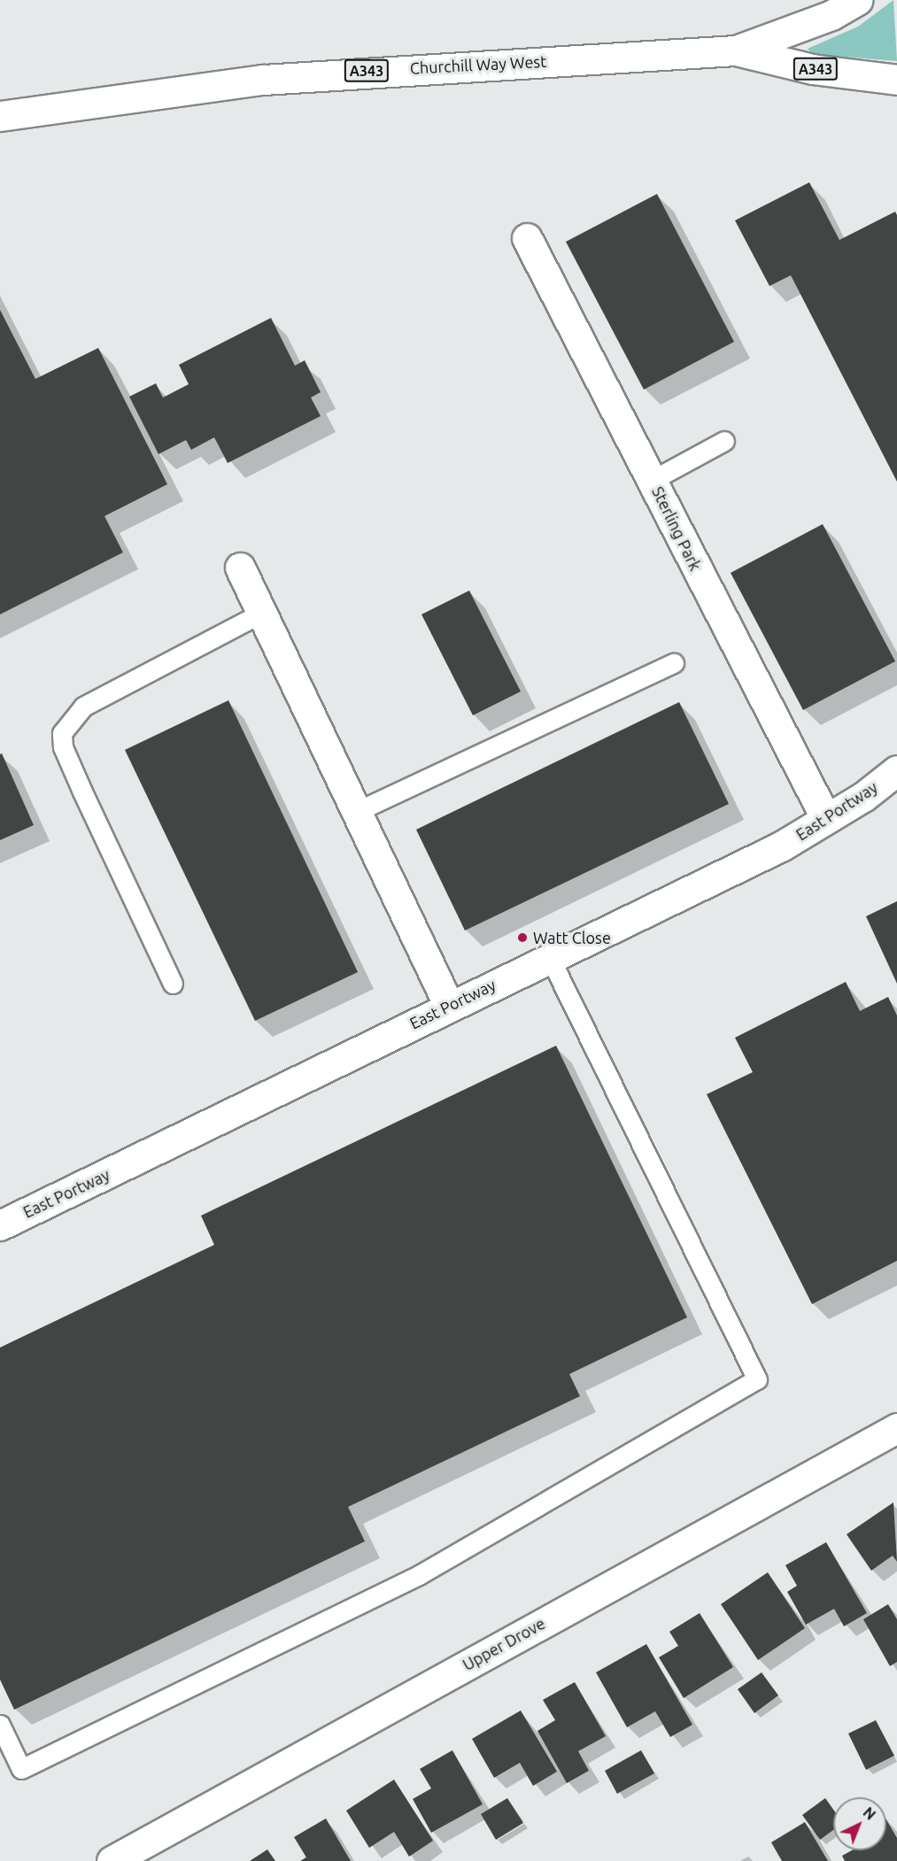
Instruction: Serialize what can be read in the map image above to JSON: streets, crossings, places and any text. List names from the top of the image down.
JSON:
{
  "streets": {
    "street": [
      "Churchill Way West",
      "A343",
      "Sterling Park",
      "East Portway",
      "Upper Drove"
    ]
  },
  "crossings": [
    ["Sterling Park", "East Portway"]
  ],
  "places": ["Watt Close"],
  "north": "top right"
}
